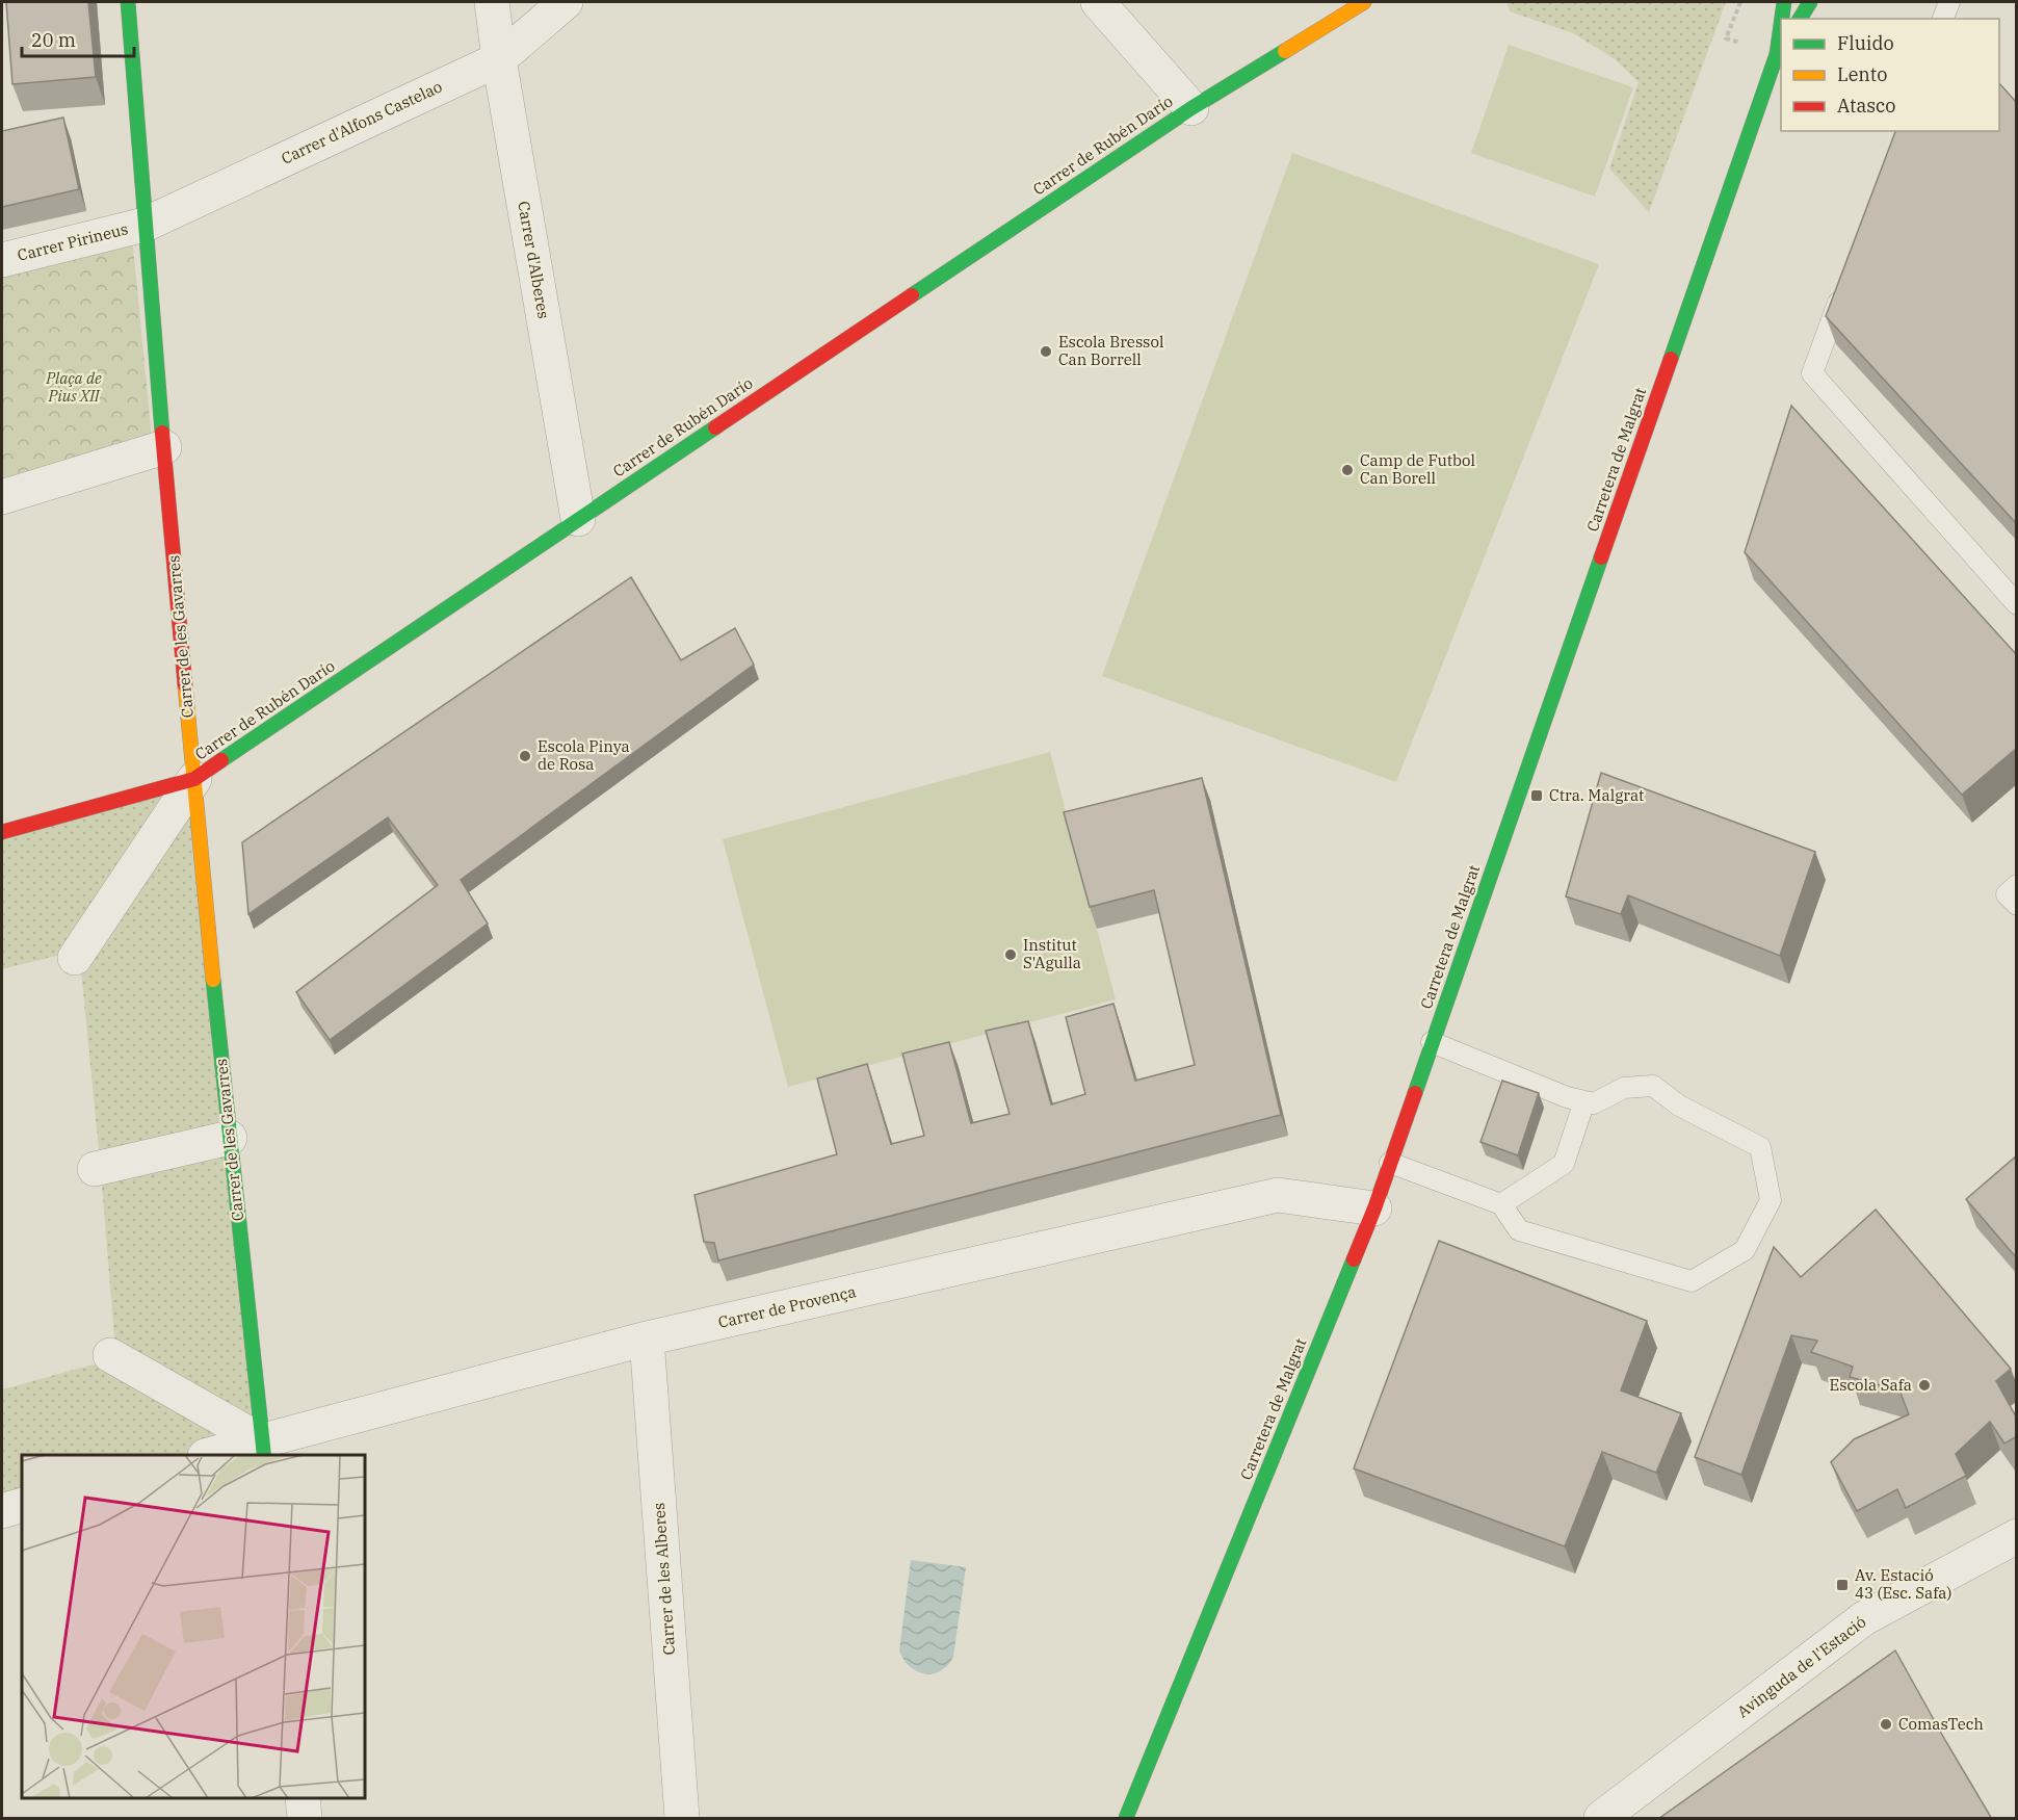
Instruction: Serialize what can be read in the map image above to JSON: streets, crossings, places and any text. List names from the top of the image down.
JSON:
{
  "streets": {
    "street": [
      "Carrer d'Alfons Castelao",
      "Carrer de Rubén Darío",
      "Carrer Pirineus",
      "Carrer d'Alberes",
      "Carretera de Malgrat",
      "Carrer de les Gavarres",
      "Carrer de Provença",
      "Carrer de les Alberes",
      "Avinguda de l'Estació"
    ]
  },
  "crossings": [
    ["Carrer d'Alfons Castelao", "Carrer Pirineus"],
    ["Carrer d'Alfons Castelao", "Carrer d'Alberes"],
    ["Carrer d'Alfons Castelao", "Carrer de les Gavarres"],
    ["Carrer de Rubén Darío", "Carrer d'Alberes"],
    ["Carrer de Rubén Darío", "Carrer de les Gavarres"],
    ["Carrer Pirineus", "Carrer de les Gavarres"],
    ["Carretera de Malgrat", "Carrer de Provença"],
    ["Carrer de les Gavarres", "Carrer de Provença"],
    ["Carrer de Provença", "Carrer de les Alberes"]
  ],
  "parks": ["Plaça de Pius XII"],
  "places": {
    "other": [
      "Escola Bressol Can Borrell",
      "Camp de Futbol Can Borell",
      "Escola Pinya de Rosa",
      "Institut S'Agulla",
      "Escola Safa",
      "ComasTech"
    ],
    "transit": ["Ctra. Malgrat", "Av. Estació 43 (Esc. Safa)"]
  },
  "legend": ["Fluido", "Lento", "Atasco"],
  "scale_bar": "20 m"
}
